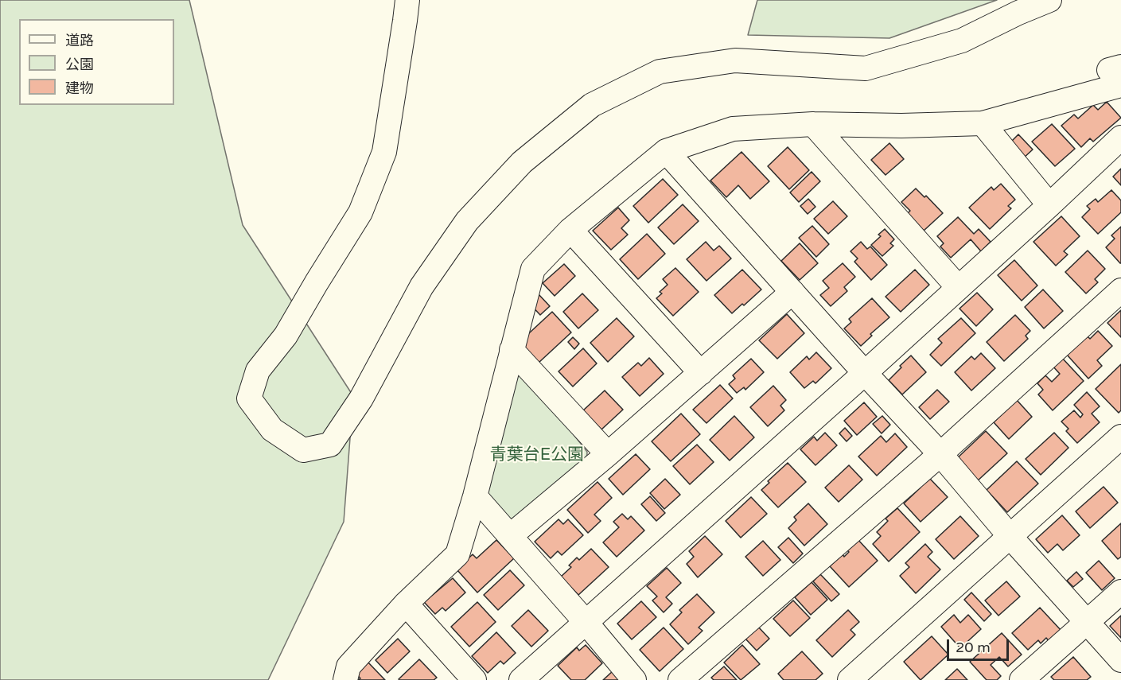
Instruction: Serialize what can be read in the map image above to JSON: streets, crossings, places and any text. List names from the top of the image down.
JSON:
{
  "parks": ["青葉台E公園"],
  "legend": ["道路", "公園", "建物"],
  "scale_bar": "20 m"
}
